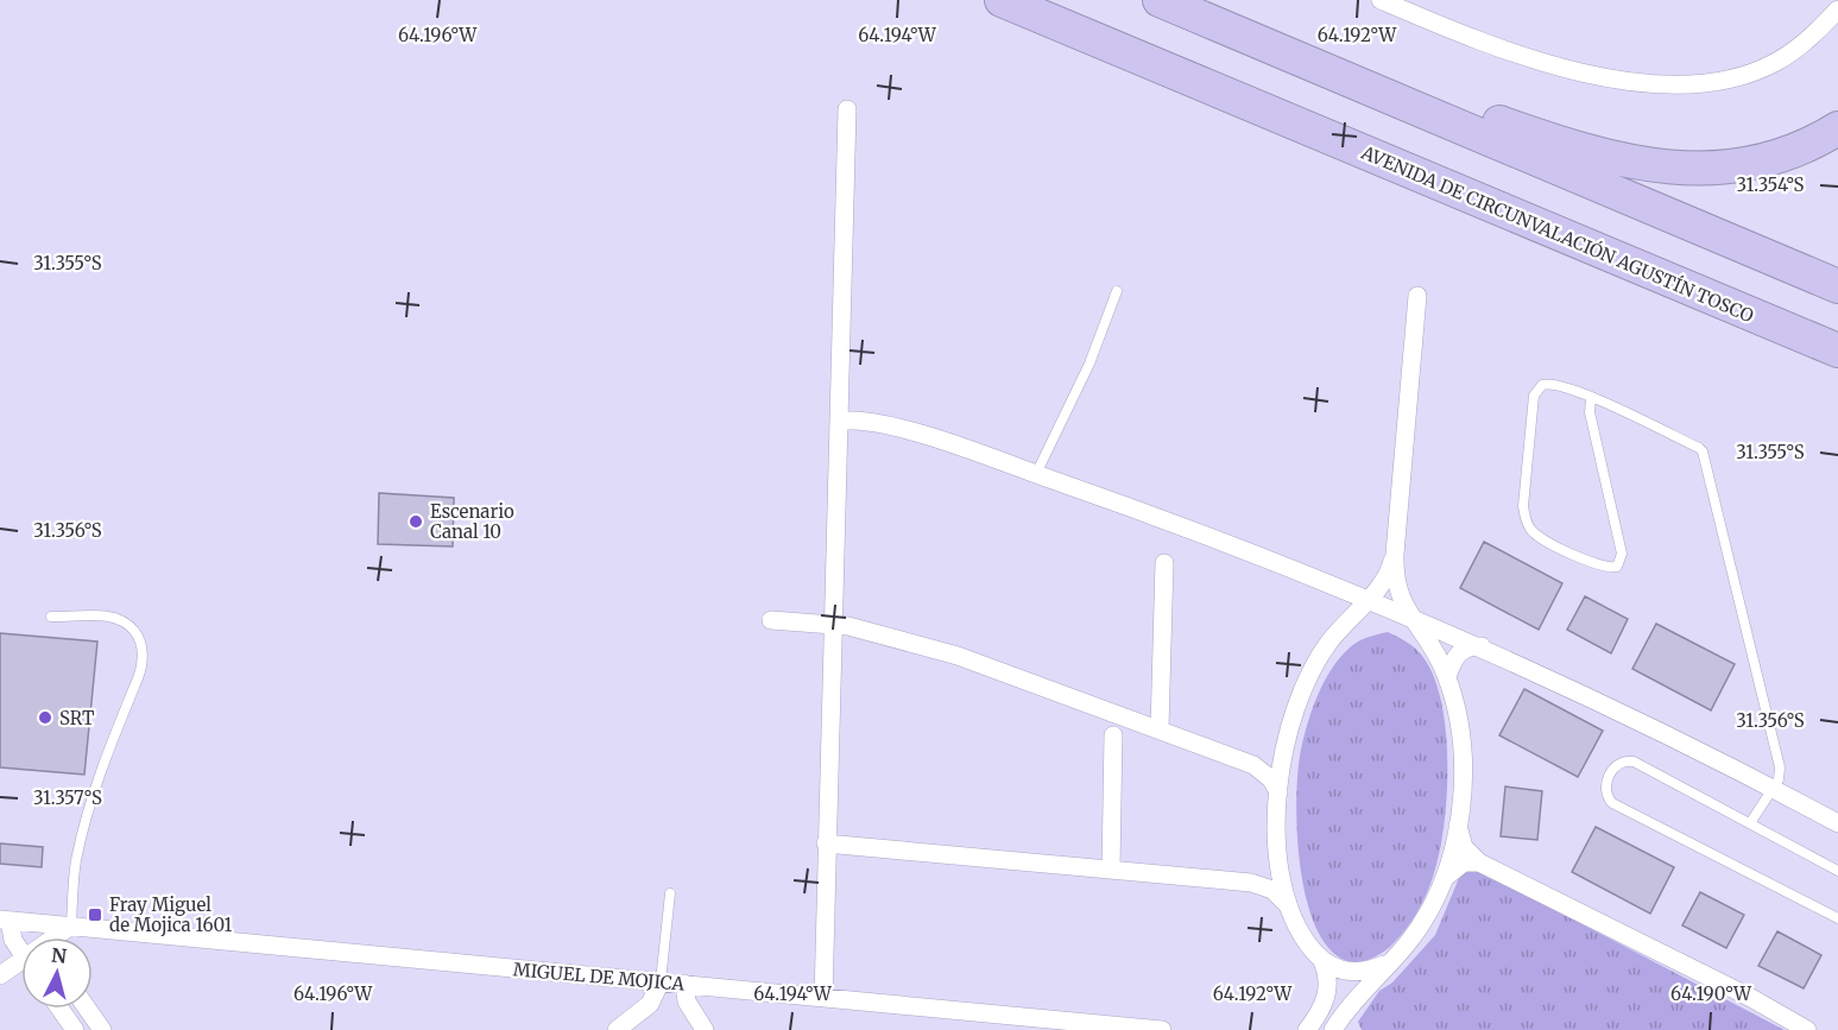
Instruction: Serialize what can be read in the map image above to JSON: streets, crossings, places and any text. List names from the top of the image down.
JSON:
{
  "streets": {
    "highway": ["AVENIDA DE CIRCUNVALACIÓN AGUSTÍN TOSCO"],
    "street": ["MIGUEL DE MOJICA"]
  },
  "places": {
    "other": ["Escenario Canal 10", "SRT"],
    "transit": ["Fray Miguel de Mojica 1601"]
  },
  "north": "top",
  "coordinates": [
    "64.196°W",
    "64.194°W",
    "64.192°W",
    "31.354°S",
    "31.355°S",
    "31.356°S",
    "31.357°S",
    "64.190°W"
  ]
}
